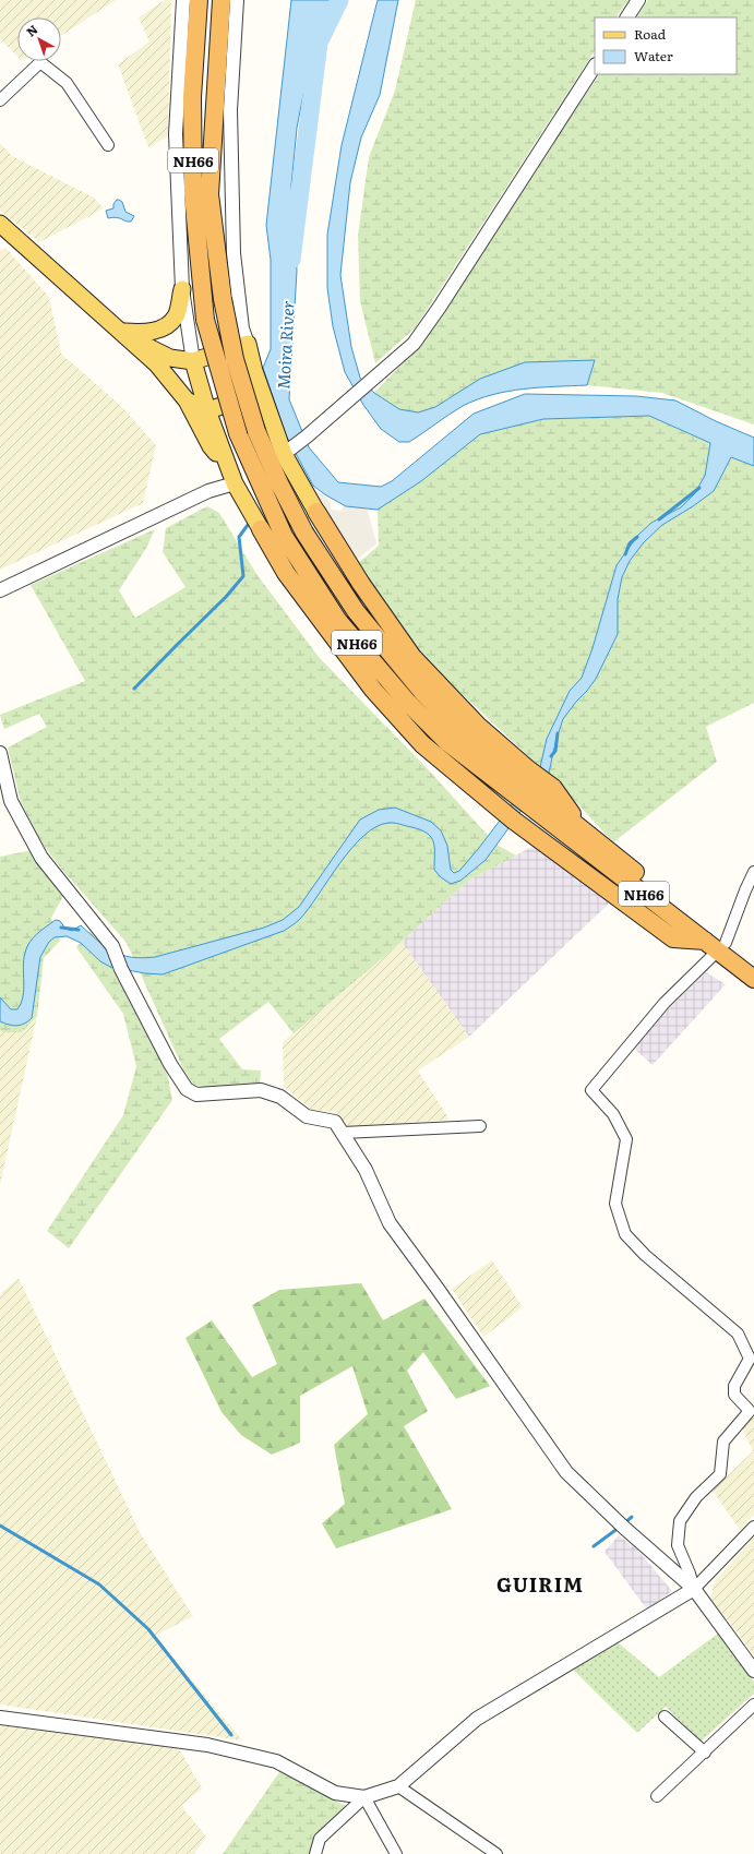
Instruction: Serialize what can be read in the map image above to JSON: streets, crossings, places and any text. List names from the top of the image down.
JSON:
{
  "streets": {
    "highway": ["NH66"]
  },
  "districts": ["GUIRIM"],
  "water": ["Moira River"],
  "legend": ["Road", "Water"],
  "north": "top left"
}
